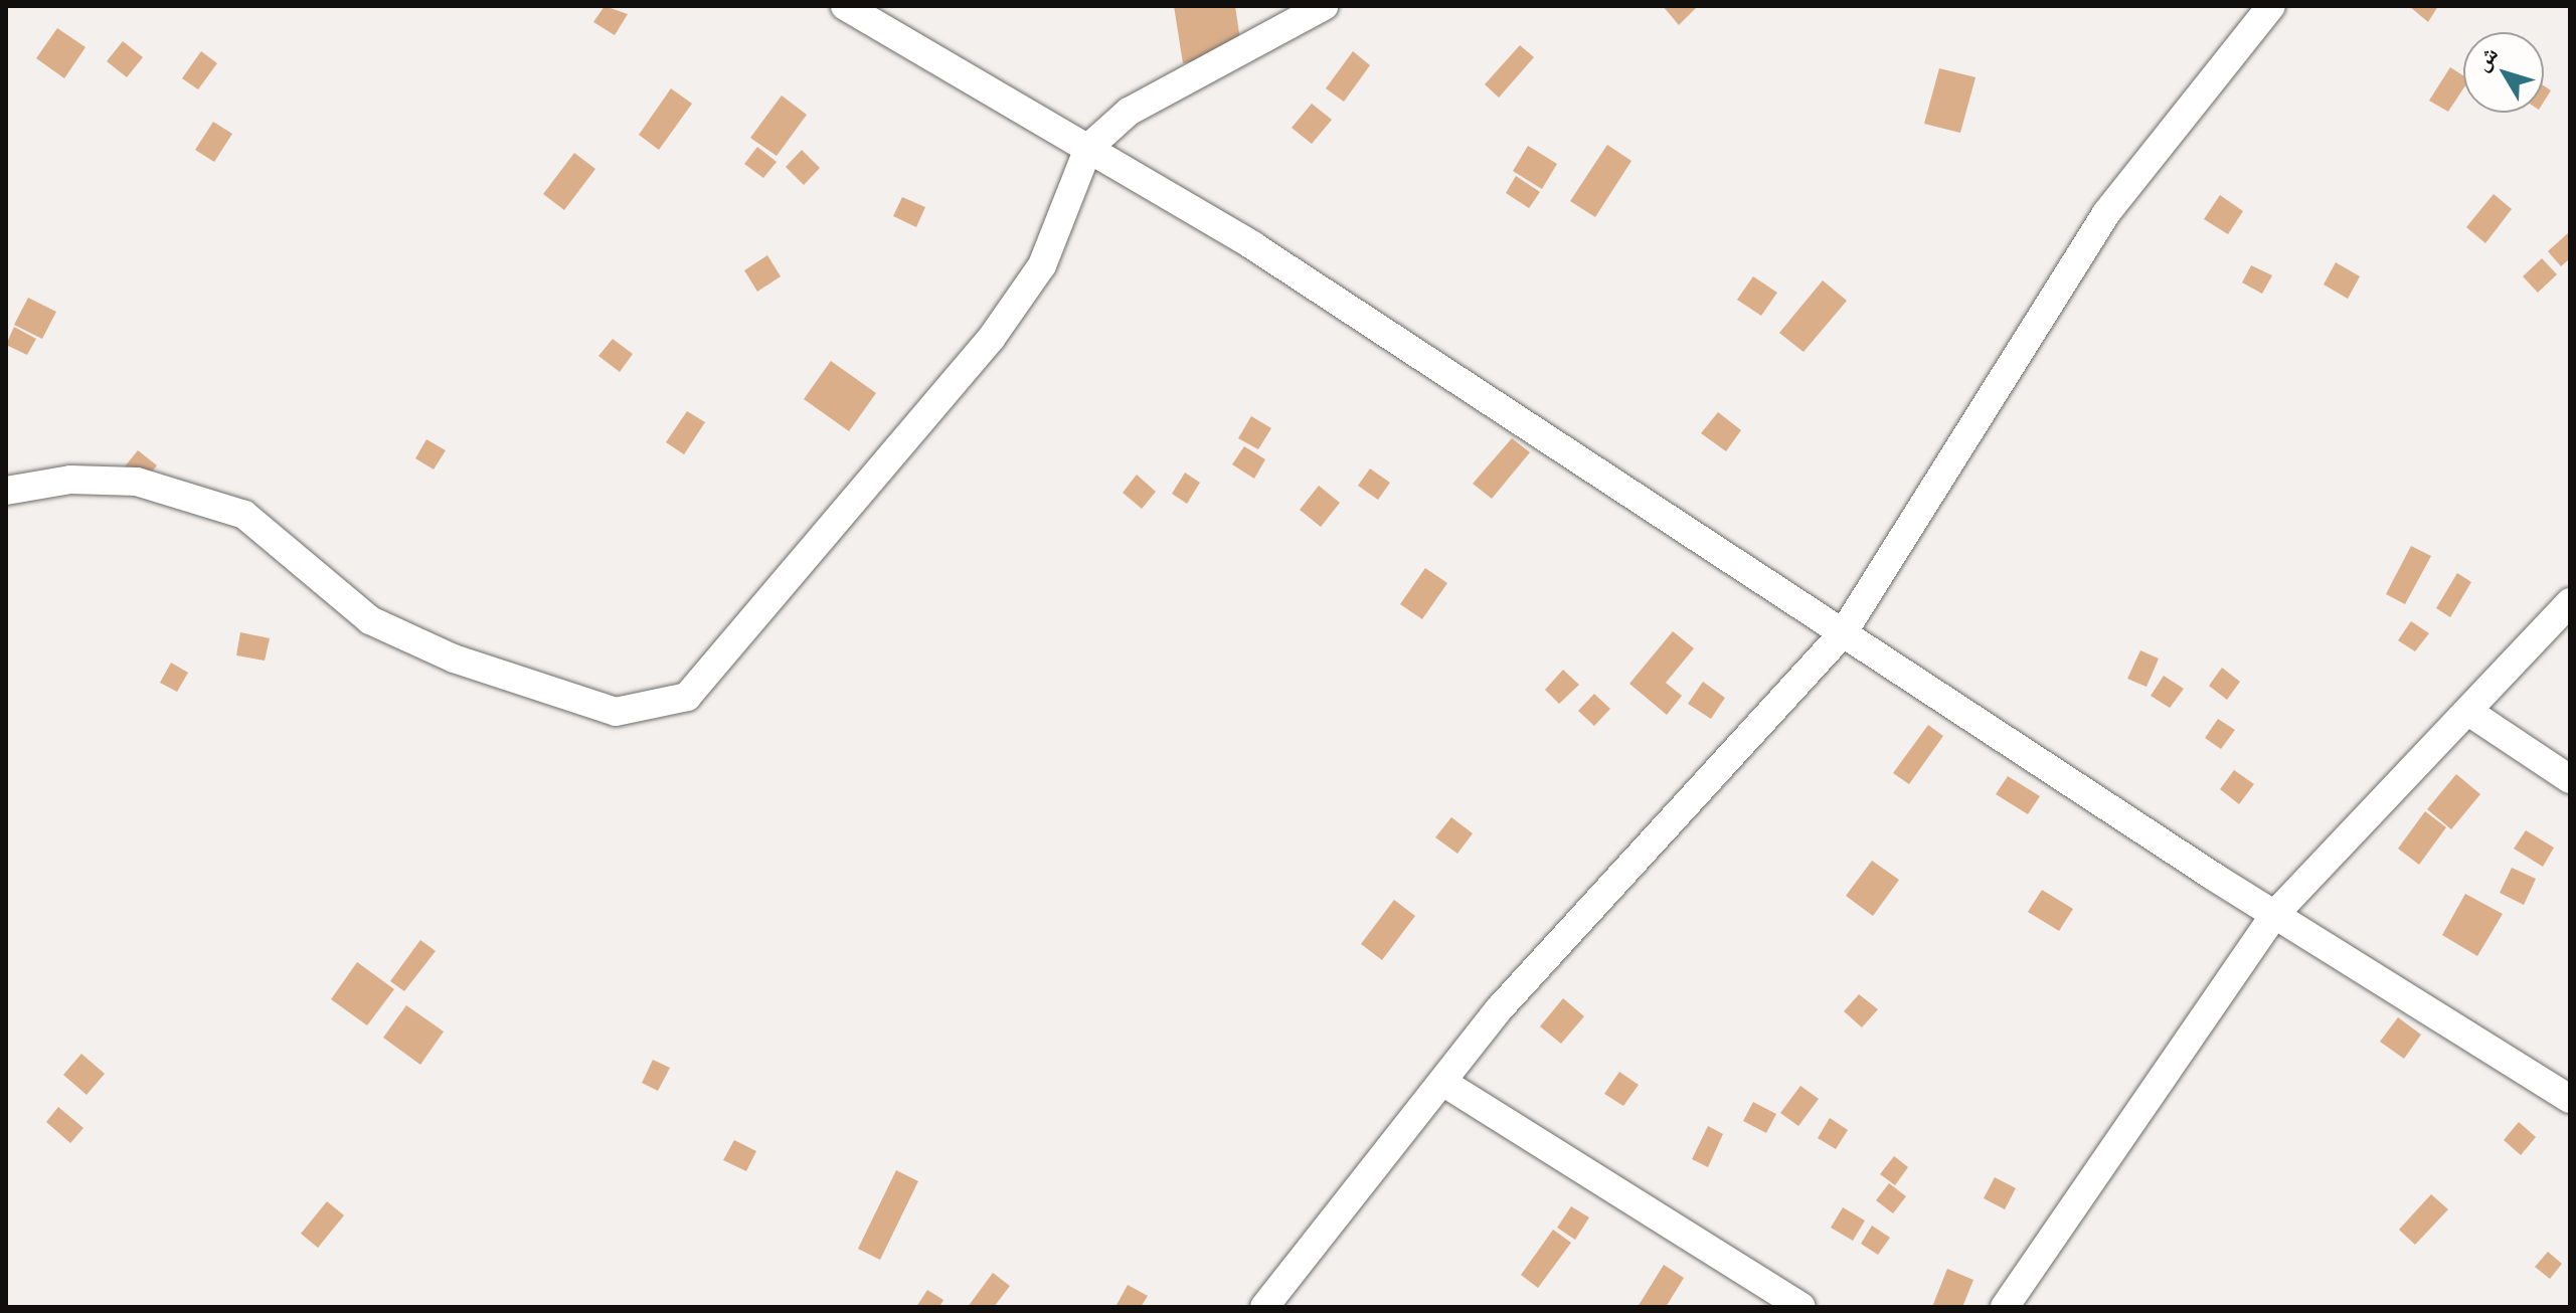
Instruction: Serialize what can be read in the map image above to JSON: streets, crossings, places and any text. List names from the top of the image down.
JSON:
{
  "north": "top left"
}
